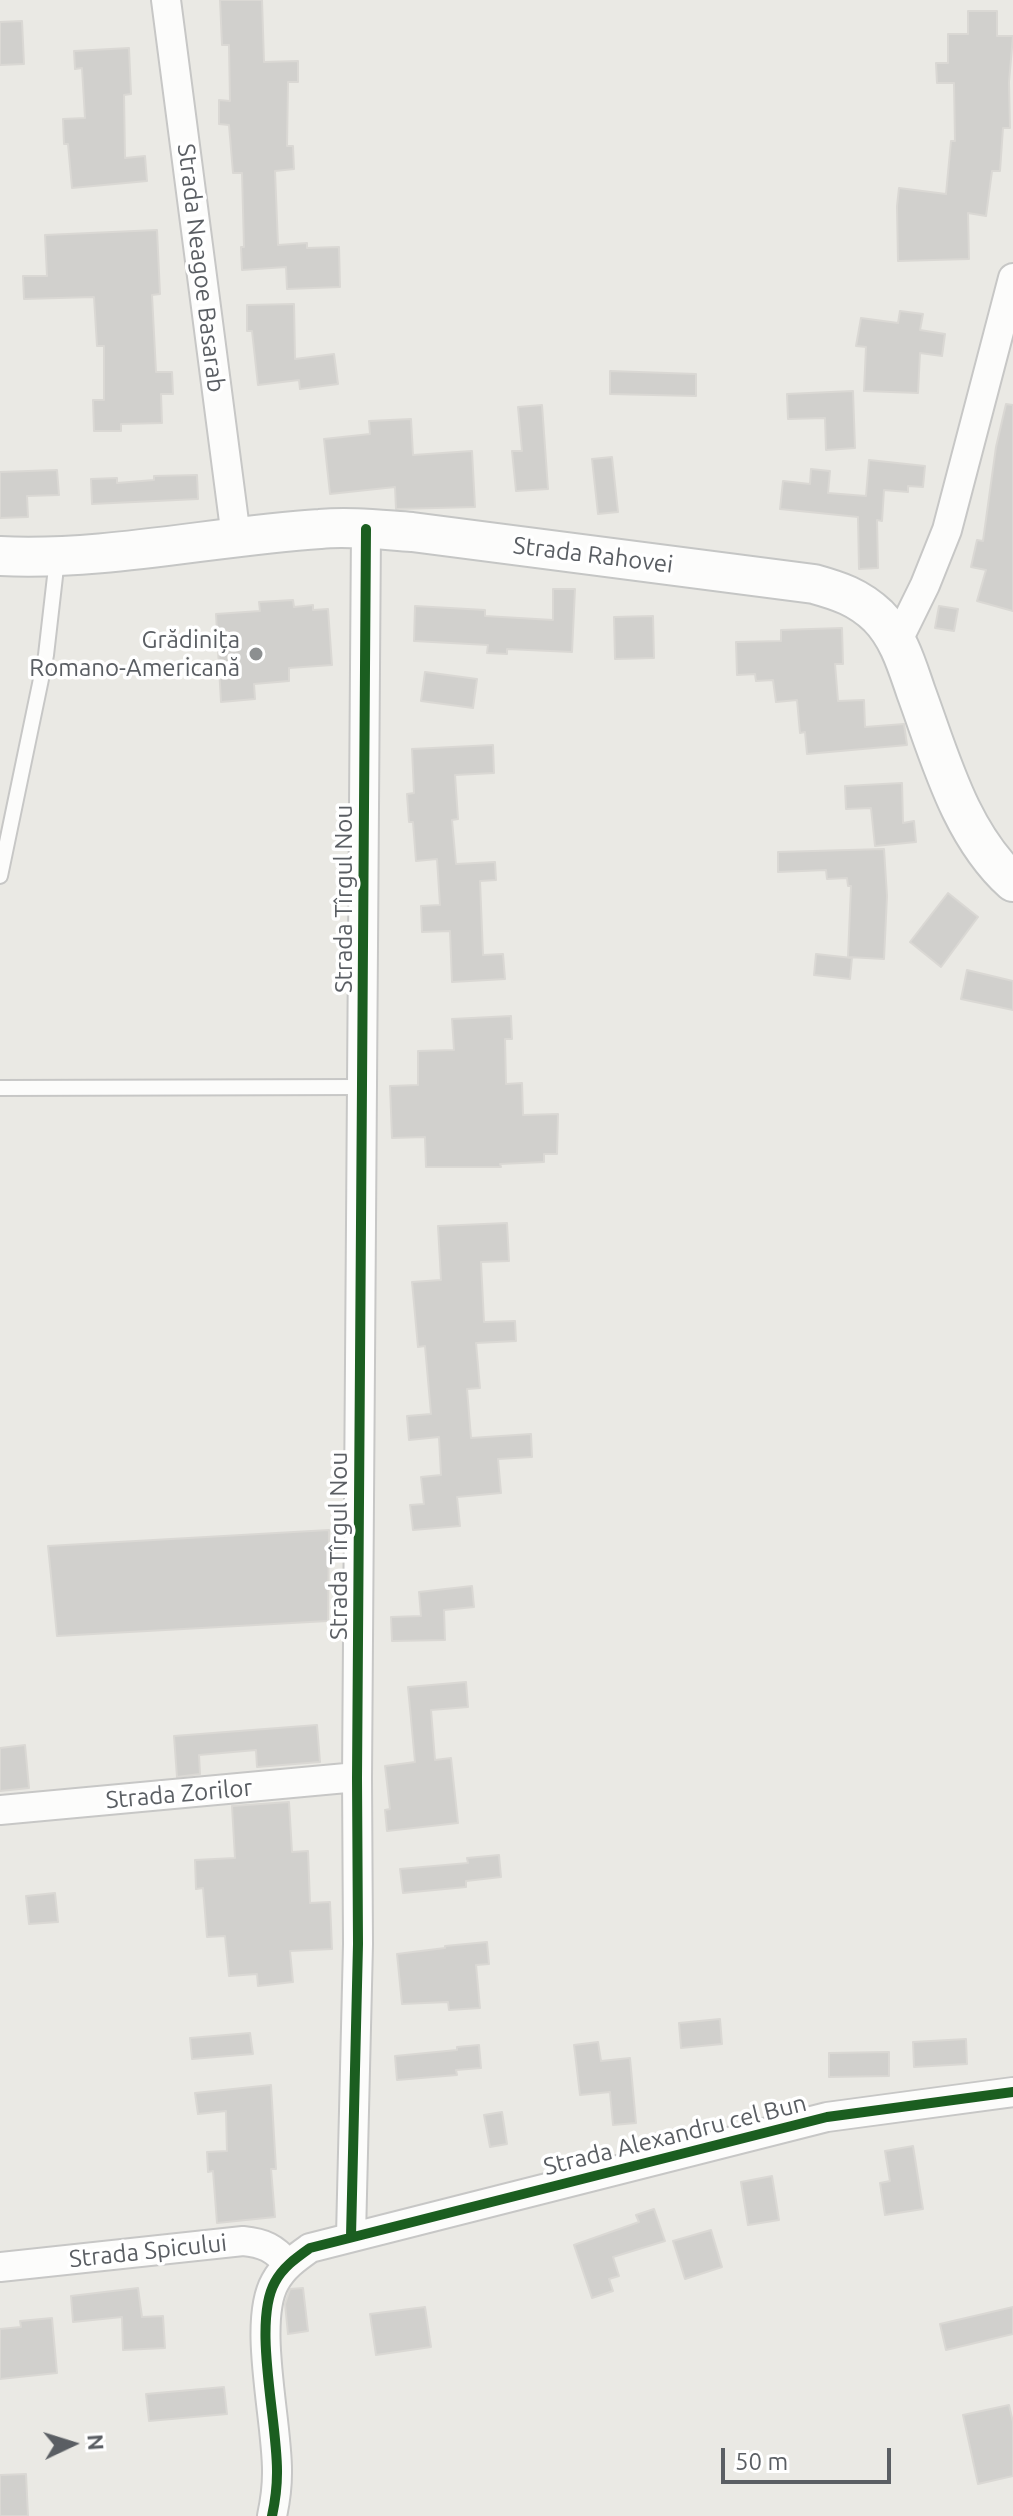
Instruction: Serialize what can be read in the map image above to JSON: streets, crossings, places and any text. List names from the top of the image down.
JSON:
{
  "streets": {
    "main road": ["Strada Rahovei"],
    "street": [
      "Strada Neagoe Basarab",
      "Strada Tîrgul Nou",
      "Strada Zorilor",
      "Strada Alexandru cel Bun",
      "Strada Spicului"
    ]
  },
  "crossings": [
    ["Strada Neagoe Basarab", "Strada Rahovei"],
    ["Strada Rahovei", "Strada Tîrgul Nou"],
    ["Strada Tîrgul Nou", "Strada Zorilor"],
    ["Strada Tîrgul Nou", "Strada Alexandru cel Bun"]
  ],
  "places": ["Grădinița Romano-Americană"],
  "scale_bar": "50 m",
  "north": "right"
}
